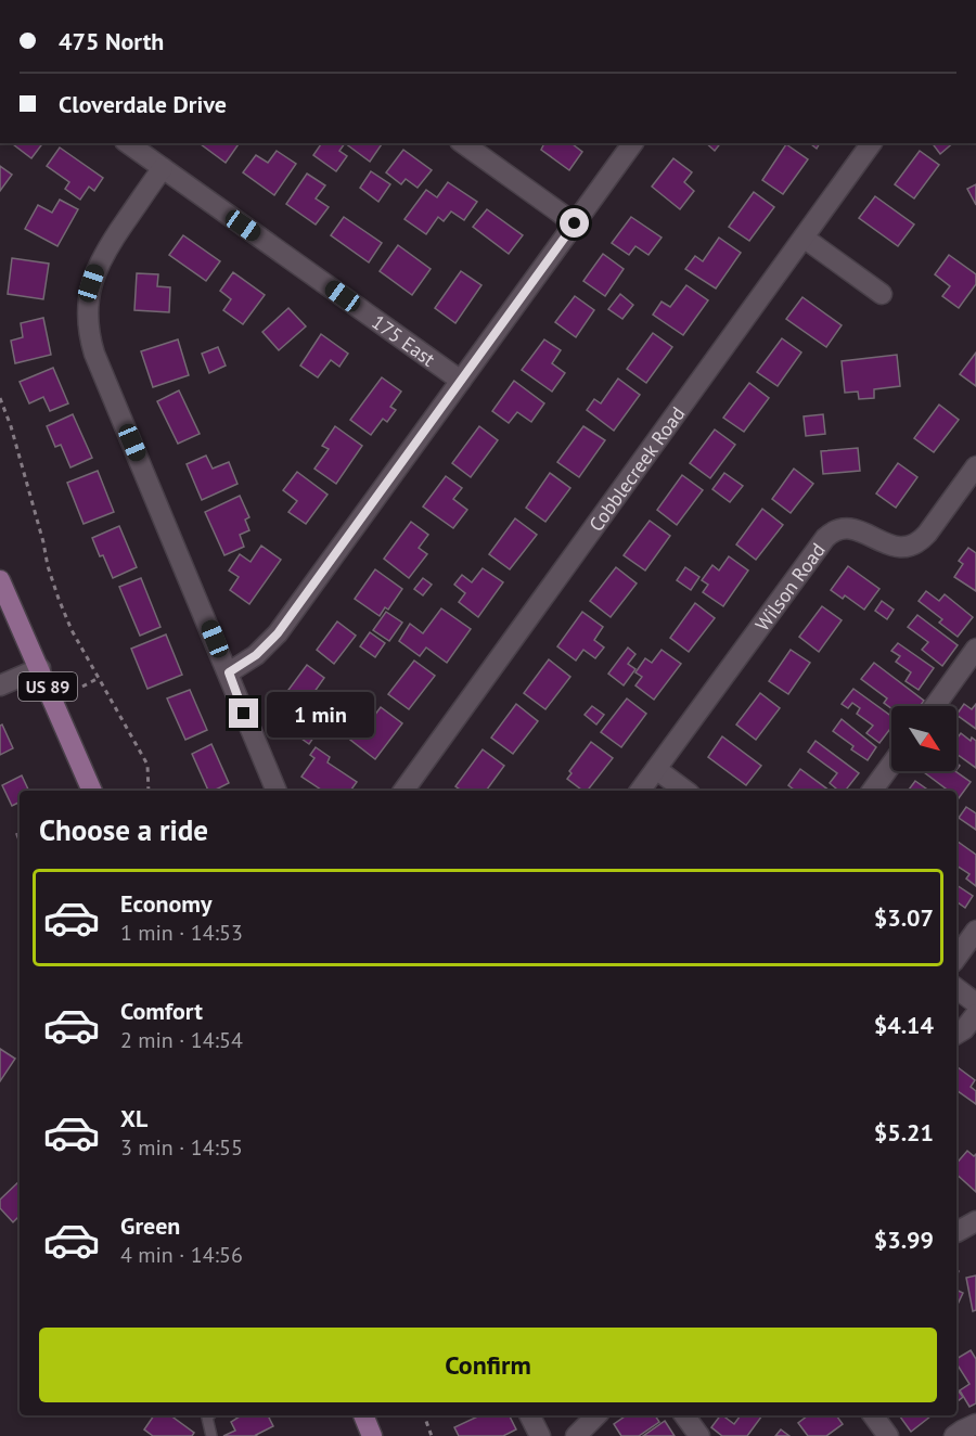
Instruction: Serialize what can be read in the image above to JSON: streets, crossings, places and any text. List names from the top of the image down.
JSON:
{
  "streets": {
    "main road": ["US 89"],
    "street": ["175 East", "Cobblecreek Road", "Wilson Road"]
  },
  "north": "bottom right",
  "page": {
    "banner": ["475 North", "Cloverdale Drive"],
    "bubble": "1 min",
    "heading": "Choose a ride",
    "list": [
      {
        "name": "Economy",
        "note": "1 min · 14:53",
        "value": "$3.07"
      },
      {
        "name": "Comfort",
        "note": "2 min · 14:54",
        "value": "$4.14"
      },
      {
        "name": "XL",
        "note": "3 min · 14:55",
        "value": "$5.21"
      },
      {
        "name": "Green",
        "note": "4 min · 14:56",
        "value": "$3.99"
      }
    ],
    "buttons": "Confirm"
  }
}
